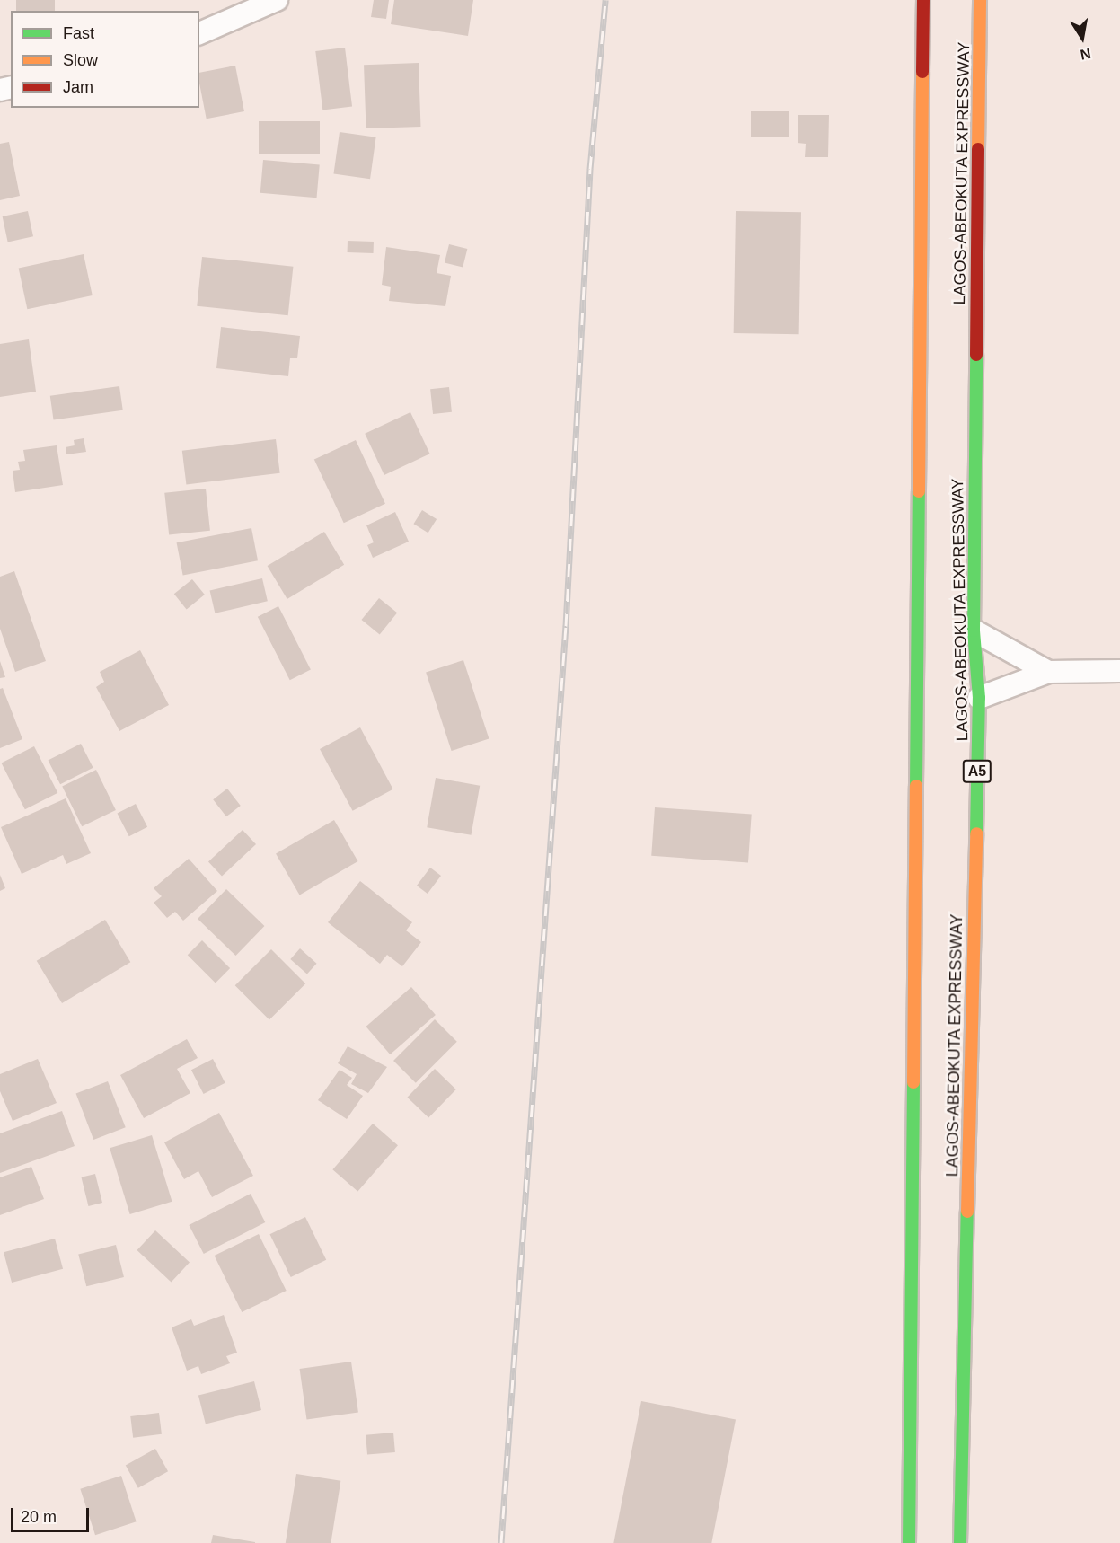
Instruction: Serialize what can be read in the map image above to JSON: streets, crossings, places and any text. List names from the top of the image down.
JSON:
{
  "streets": {
    "highway": ["LAGOS-ABEOKUTA EXPRESSWAY", "A5"]
  },
  "legend": ["Fast", "Slow", "Jam"],
  "scale_bar": "20 m",
  "north": "bottom"
}
